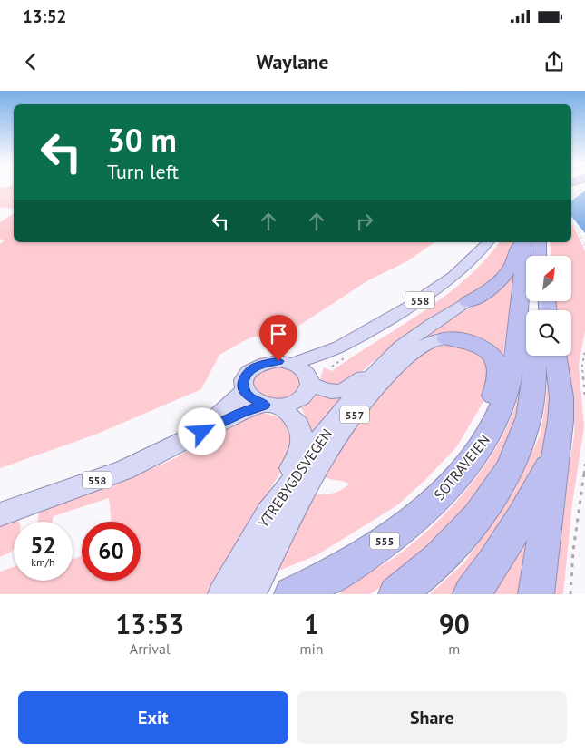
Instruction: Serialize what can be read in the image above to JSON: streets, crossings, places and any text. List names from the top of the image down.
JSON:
{
  "streets": {
    "highway": ["SOTRAVEIEN", "555"],
    "main road": ["558", "557", "YTREBYGDSVEGEN"]
  },
  "crossings": [
    ["558", "557"],
    ["557", "YTREBYGDSVEGEN"],
    ["557", "555"],
    ["SOTRAVEIEN", "555"]
  ],
  "north": "top right",
  "page": {
    "status": "13:52",
    "header": "Waylane",
    "turn": ["30 m", "Turn left"],
    "speed": "52 km/h",
    "limit": "60",
    "eta": [
      "13:53",
      "Arrival",
      "1",
      "min",
      "90",
      "m"
    ],
    "buttons": ["Exit", "Share"]
  }
}
